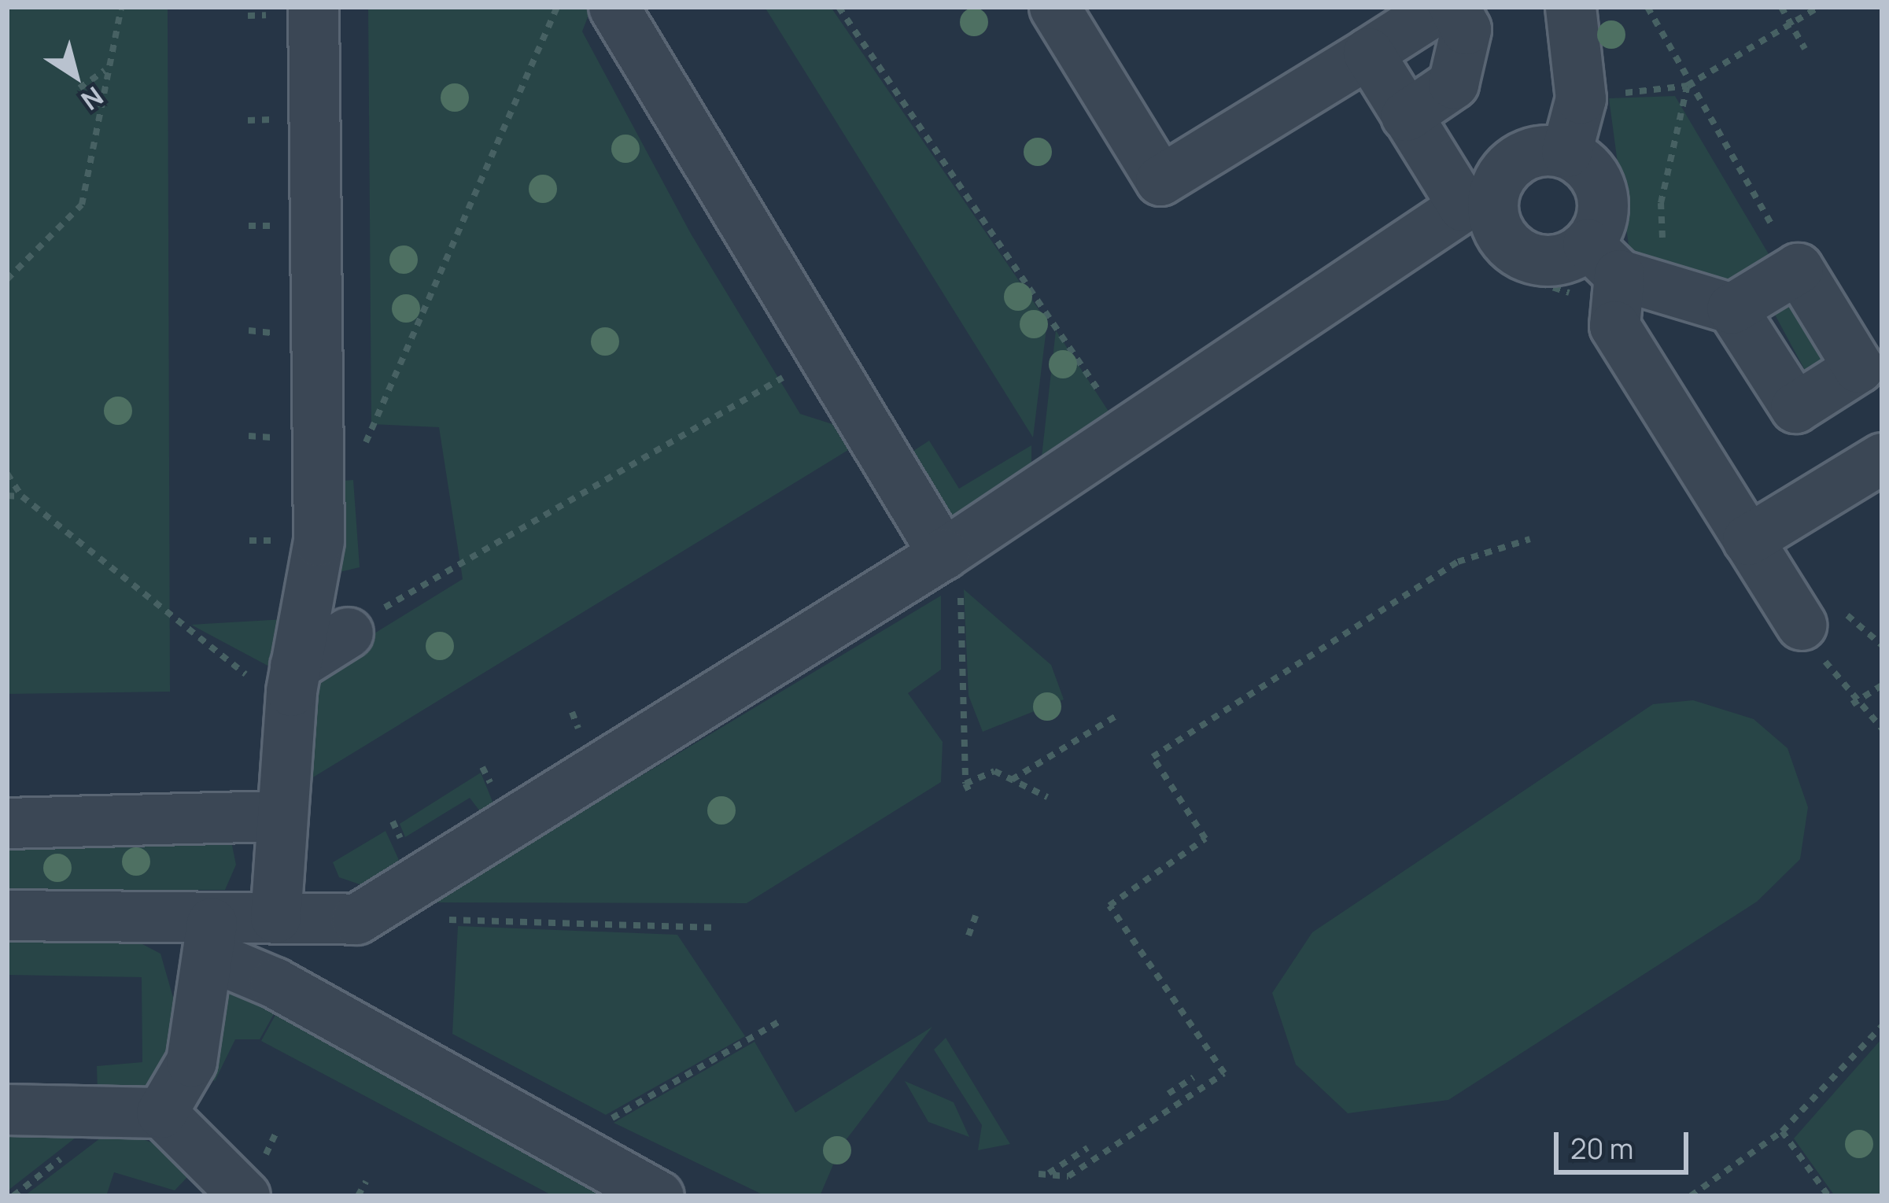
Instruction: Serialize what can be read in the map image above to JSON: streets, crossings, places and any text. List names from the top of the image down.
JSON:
{
  "scale_bar": "20 m",
  "north": "bottom right"
}
